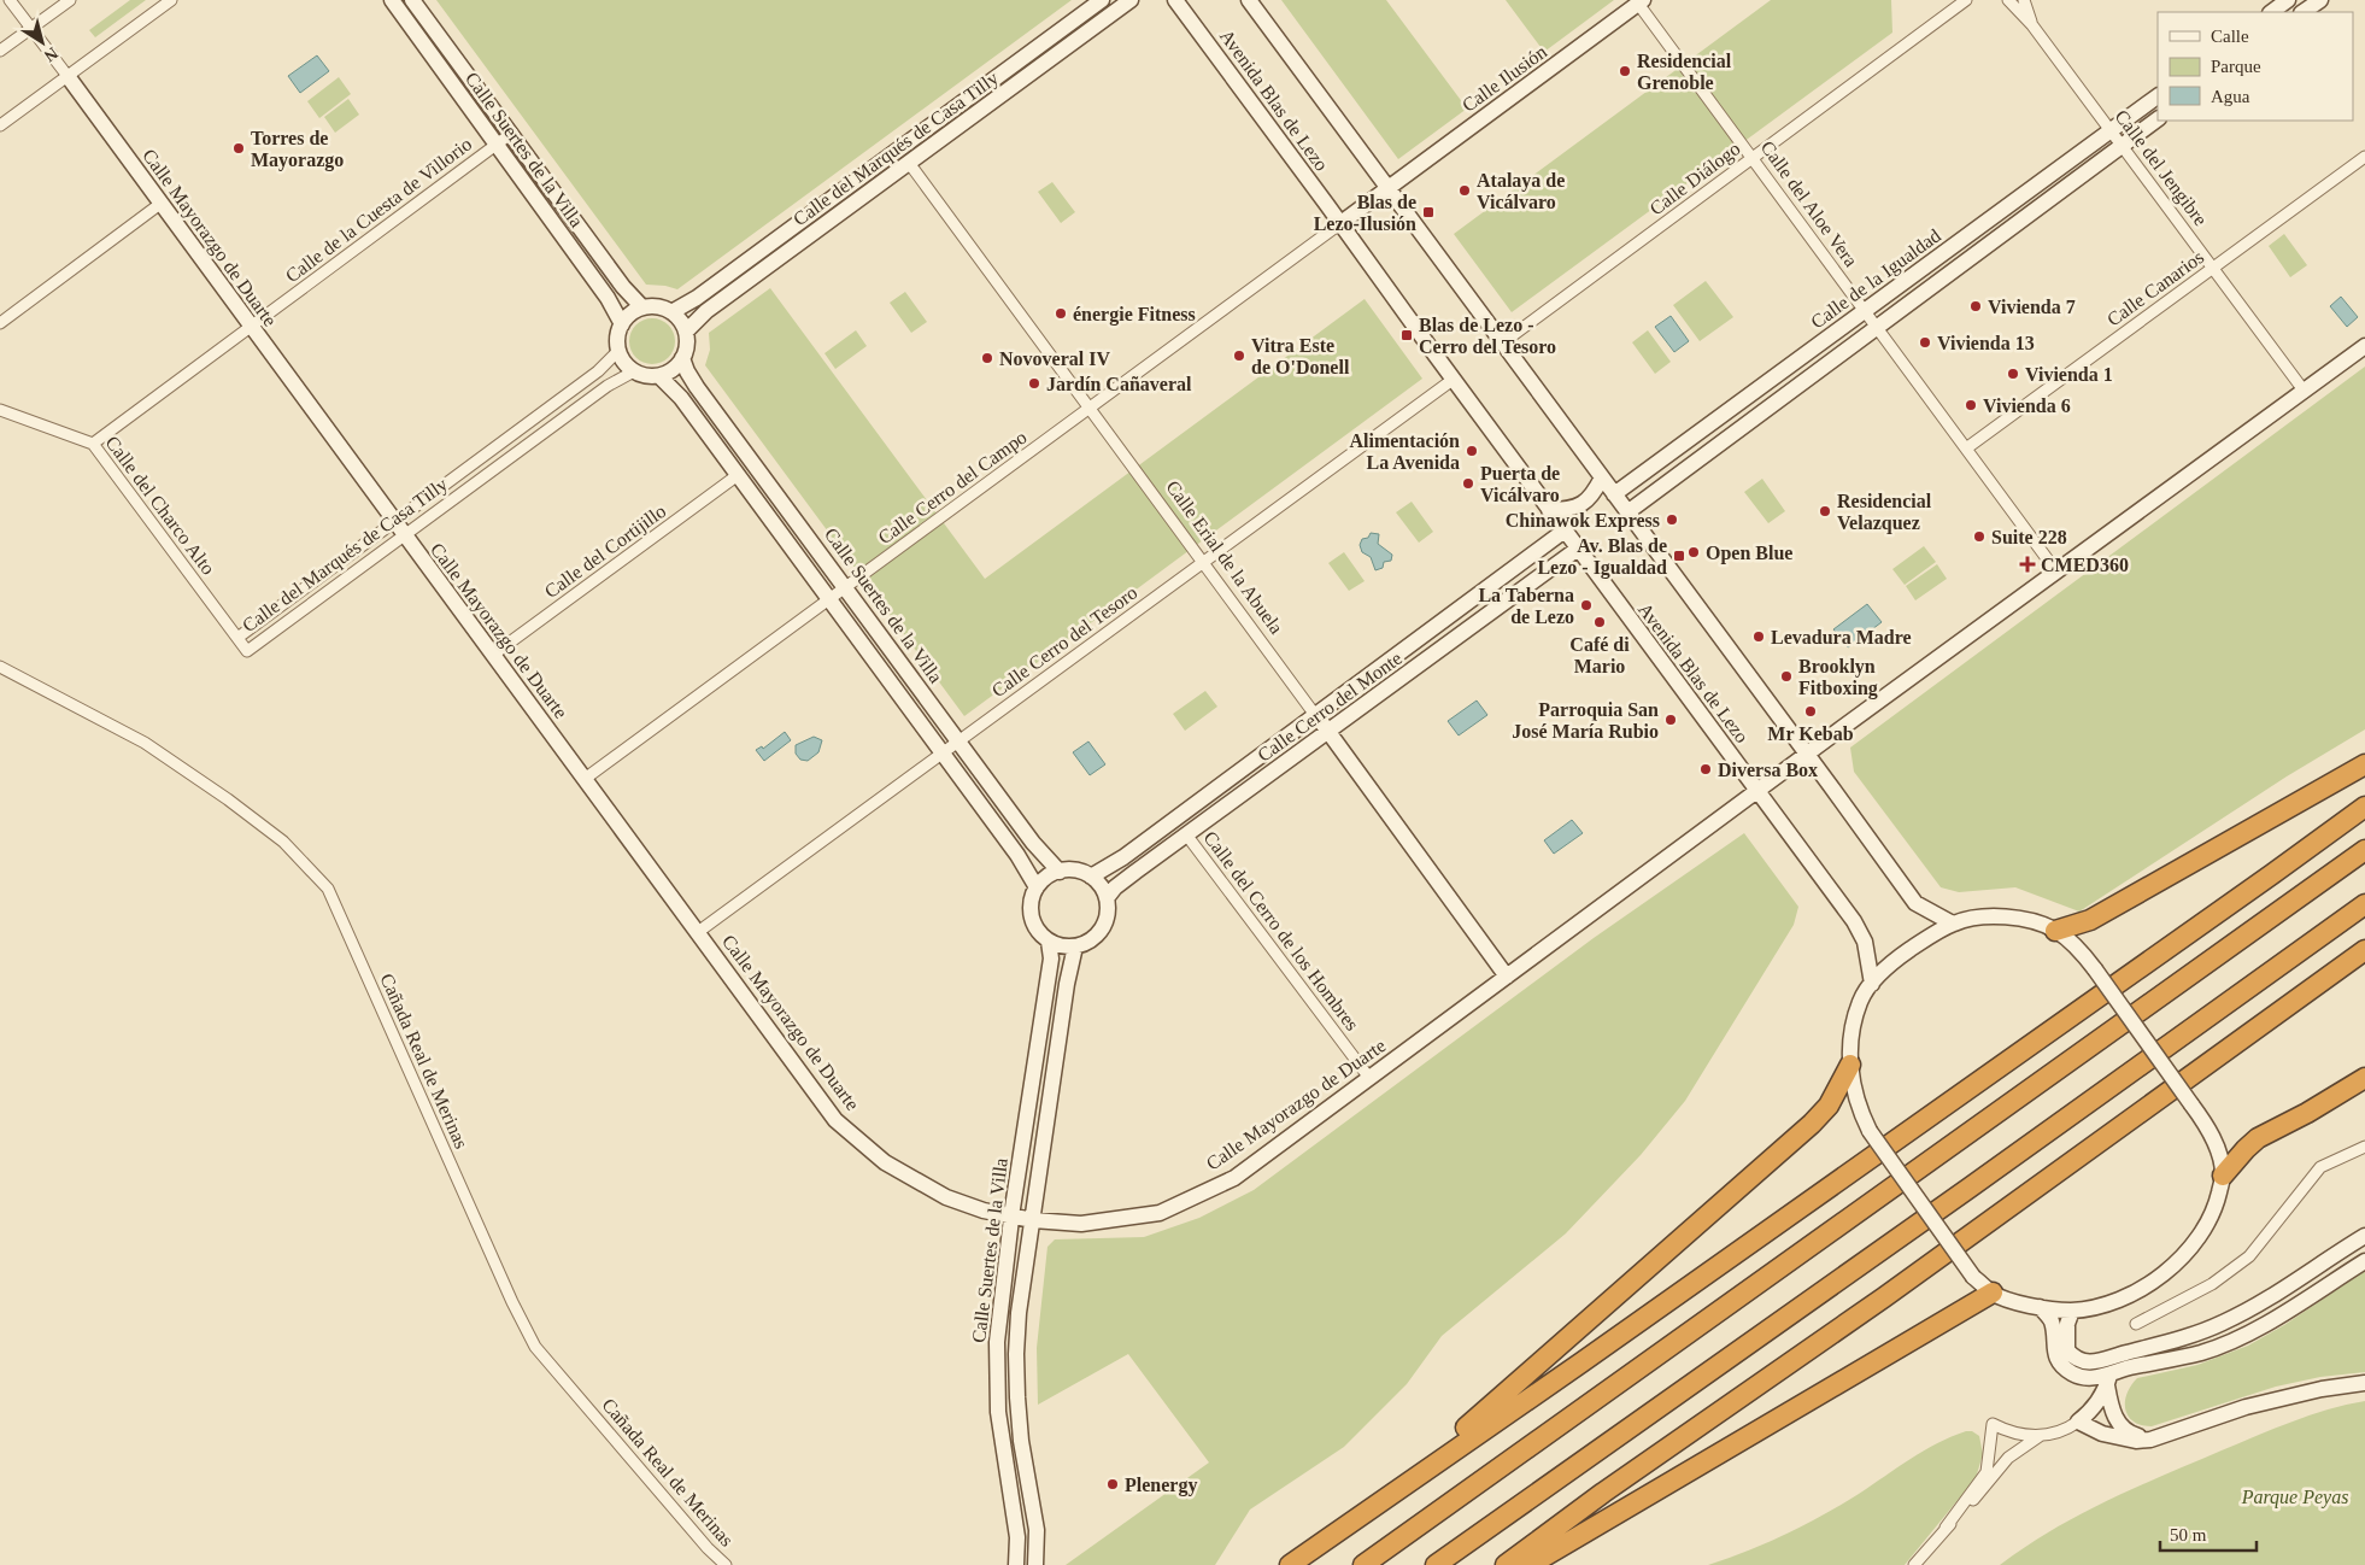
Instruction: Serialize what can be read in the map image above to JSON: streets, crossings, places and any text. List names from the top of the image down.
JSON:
{
  "streets": {
    "main road": [
      "Calle Ilusión",
      "Avenida Blas de Lezo",
      "Calle del Marqués de Casa Tilly",
      "Calle Suertes de la Villa",
      "Calle Mayorazgo de Duarte",
      "Calle de la Igualdad",
      "Calle Erial de la Abuela",
      "Calle Cerro del Monte"
    ],
    "street": [
      "Calle del Jengibre",
      "Calle Diálogo",
      "Calle del Aloe Vera",
      "Calle de la Cuesta de Villorio",
      "Calle Canarios",
      "Calle Cerro del Campo",
      "Calle del Charco Alto",
      "Calle del Cortijillo",
      "Calle Cerro del Tesoro",
      "Calle del Cerro de los Hombres",
      "Cañada Real de Merinas"
    ]
  },
  "crossings": [
    ["Calle Ilusión", "Avenida Blas de Lezo"],
    ["Calle Ilusión", "Calle del Aloe Vera"],
    ["Avenida Blas de Lezo", "Calle Diálogo"],
    ["Avenida Blas de Lezo", "Calle Mayorazgo de Duarte"],
    ["Avenida Blas de Lezo", "Calle de la Igualdad"],
    ["Avenida Blas de Lezo", "Calle Cerro del Campo"],
    ["Avenida Blas de Lezo", "Calle Cerro del Tesoro"],
    ["Avenida Blas de Lezo", "Calle Cerro del Monte"],
    ["Calle del Marqués de Casa Tilly", "Calle Suertes de la Villa"],
    ["Calle del Marqués de Casa Tilly", "Calle Mayorazgo de Duarte"],
    ["Calle del Marqués de Casa Tilly", "Calle del Charco Alto"],
    ["Calle del Marqués de Casa Tilly", "Calle Erial de la Abuela"],
    ["Calle Suertes de la Villa", "Calle de la Cuesta de Villorio"],
    ["Calle Suertes de la Villa", "Calle Mayorazgo de Duarte"],
    ["Calle Suertes de la Villa", "Calle Cerro del Campo"],
    ["Calle Suertes de la Villa", "Calle del Cortijillo"],
    ["Calle Suertes de la Villa", "Calle Cerro del Tesoro"],
    ["Calle Suertes de la Villa", "Calle Cerro del Monte"],
    ["Calle del Jengibre", "Calle Mayorazgo de Duarte"],
    ["Calle del Jengibre", "Calle de la Igualdad"],
    ["Calle del Jengibre", "Calle Canarios"],
    ["Calle Diálogo", "Calle del Aloe Vera"],
    ["Calle del Aloe Vera", "Calle Mayorazgo de Duarte"],
    ["Calle del Aloe Vera", "Calle de la Igualdad"],
    ["Calle del Aloe Vera", "Calle Canarios"],
    ["Calle de la Cuesta de Villorio", "Calle Mayorazgo de Duarte"],
    ["Calle de la Cuesta de Villorio", "Calle del Charco Alto"],
    ["Calle Mayorazgo de Duarte", "Calle Cerro del Campo"],
    ["Calle Mayorazgo de Duarte", "Calle del Cortijillo"],
    ["Calle Mayorazgo de Duarte", "Calle Erial de la Abuela"],
    ["Calle Mayorazgo de Duarte", "Calle Cerro del Tesoro"],
    ["Calle Mayorazgo de Duarte", "Calle del Cerro de los Hombres"],
    ["Calle Cerro del Campo", "Calle Erial de la Abuela"],
    ["Calle Erial de la Abuela", "Calle Cerro del Tesoro"],
    ["Calle Erial de la Abuela", "Calle Cerro del Monte"],
    ["Calle Cerro del Monte", "Calle del Cerro de los Hombres"]
  ],
  "parks": ["Parque Peyas"],
  "places": {
    "other": [
      "Residencial Grenoble",
      "Torres de Mayorazgo",
      "Atalaya de Vicálvaro",
      "Vivienda 7",
      "énergie Fitness",
      "Vivienda 13",
      "Vitra Este de O'Donell",
      "Novoveral IV",
      "Vivienda 1",
      "Jardín Cañaveral",
      "Vivienda 6",
      "Alimentación La Avenida",
      "Puerta de Vicálvaro",
      "Residencial Velazquez",
      "Chinawok Express",
      "Suite 228",
      "Open Blue",
      "La Taberna de Lezo",
      "Café di Mario",
      "Levadura Madre",
      "Brooklyn Fitboxing",
      "Mr Kebab",
      "Parroquia San José María Rubio",
      "Diversa Box",
      "Plenergy"
    ],
    "transit": ["Blas de Lezo-Ilusión", "Blas de Lezo - Cerro del Tesoro", "Av. Blas de Lezo - Igualdad"],
    "health": ["CMED360"]
  },
  "legend": ["Calle", "Parque", "Agua"],
  "scale_bar": "50 m",
  "north": "bottom right"
}
